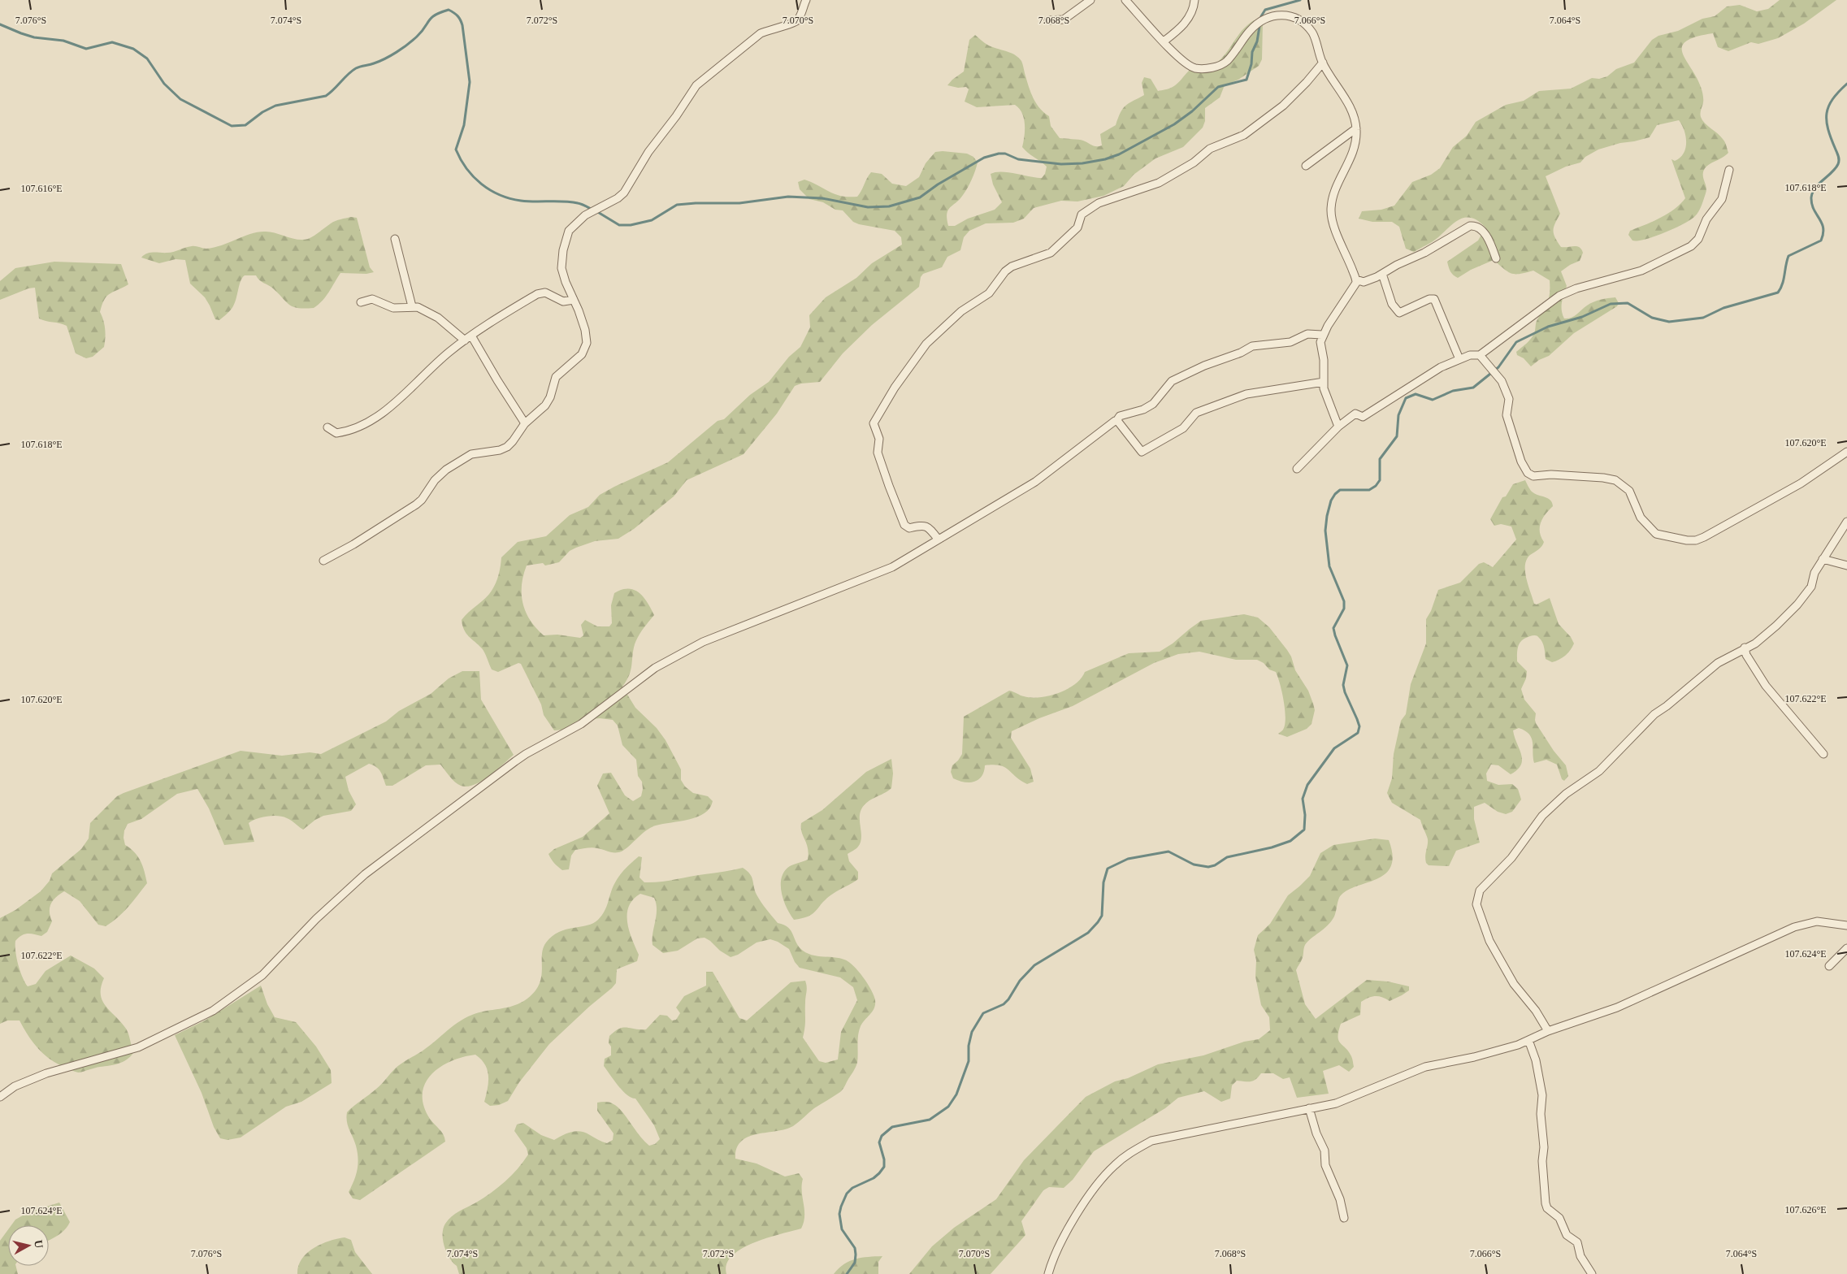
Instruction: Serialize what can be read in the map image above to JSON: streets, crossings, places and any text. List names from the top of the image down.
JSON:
{
  "north": "right",
  "coordinates": [
    "7.076°S",
    "7.074°S",
    "7.072°S",
    "7.070°S",
    "7.068°S",
    "7.066°S",
    "7.064°S",
    "107.618°E",
    "107.616°E",
    "107.620°E",
    "107.622°E",
    "107.624°E",
    "107.626°E"
  ]
}
